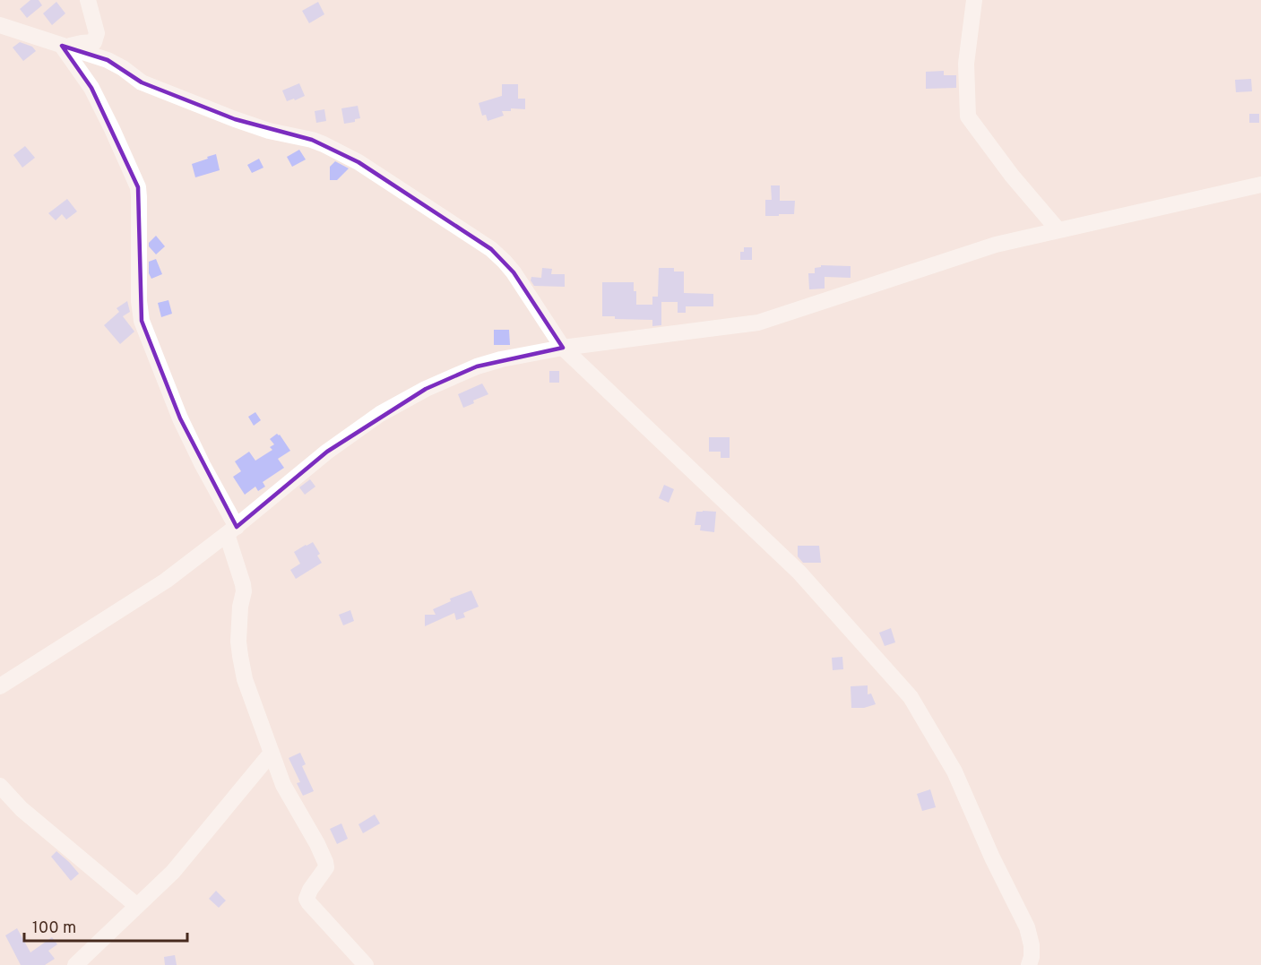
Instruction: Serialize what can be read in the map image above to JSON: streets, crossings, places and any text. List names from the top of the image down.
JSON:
{
  "scale_bar": "100 m"
}
